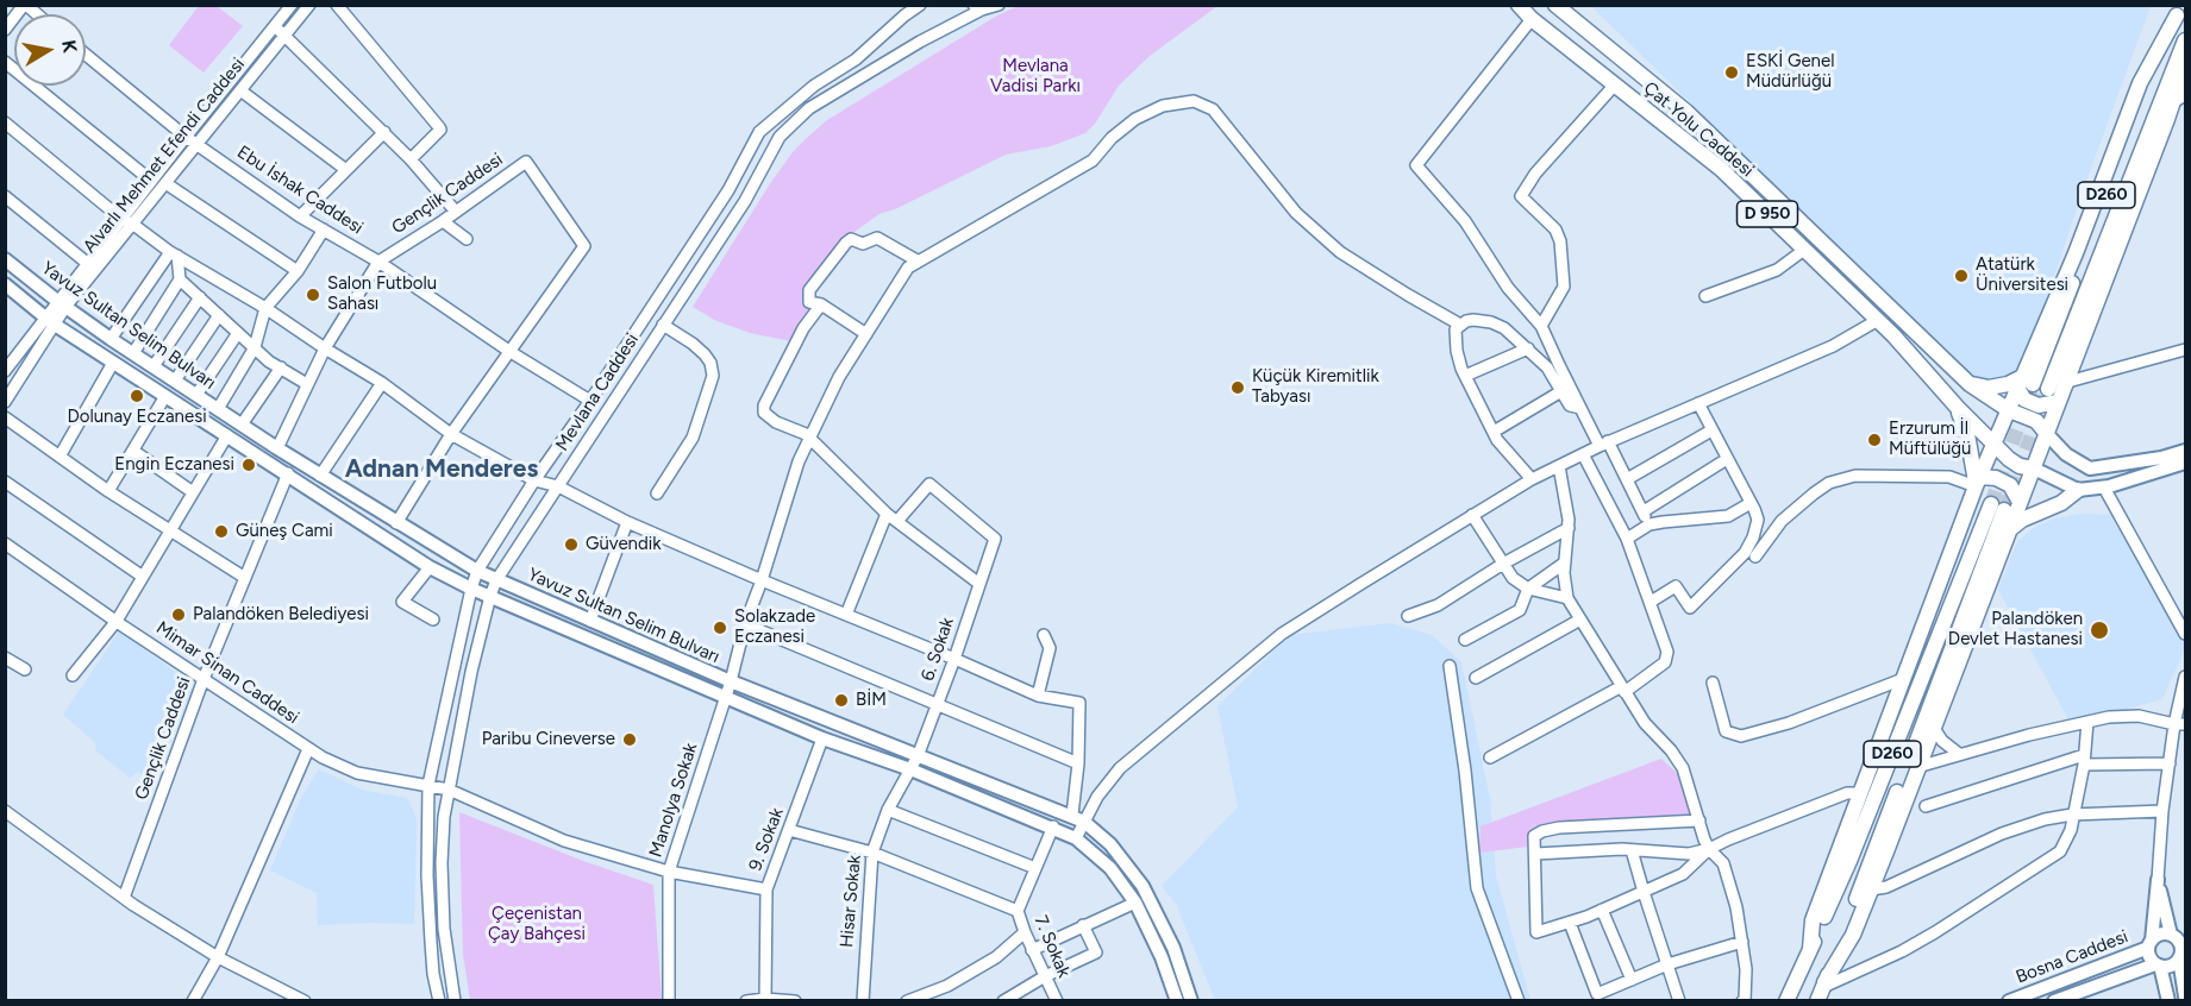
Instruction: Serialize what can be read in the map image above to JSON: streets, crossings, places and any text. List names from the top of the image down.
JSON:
{
  "streets": {
    "highway": ["Çat Yolu Caddesi", "D260", "D 950"],
    "main road": ["Yavuz Sultan Selim Bulvarı", "Bosna Caddesi"],
    "street": [
      "Alvarlı Mehmet Efendi Caddesi",
      "Ebu İshak Caddesi",
      "Gençlik Caddesi",
      "Mevlana Caddesi",
      "6. Sokak",
      "Mimar Sinan Caddesi",
      "Manolya Sokak",
      "9. Sokak",
      "Hisar Sokak",
      "7. Sokak"
    ]
  },
  "crossings": [
    ["Alvarlı Mehmet Efendi Caddesi", "Ebu İshak Caddesi"],
    ["Alvarlı Mehmet Efendi Caddesi", "Yavuz Sultan Selim Bulvarı"],
    ["Ebu İshak Caddesi", "Gençlik Caddesi"],
    ["Ebu İshak Caddesi", "Mevlana Caddesi"],
    ["Gençlik Caddesi", "Yavuz Sultan Selim Bulvarı"],
    ["Gençlik Caddesi", "Mimar Sinan Caddesi"],
    ["Yavuz Sultan Selim Bulvarı", "Mevlana Caddesi"],
    ["Yavuz Sultan Selim Bulvarı", "6. Sokak"],
    ["Yavuz Sultan Selim Bulvarı", "Manolya Sokak"],
    ["Yavuz Sultan Selim Bulvarı", "9. Sokak"],
    ["Yavuz Sultan Selim Bulvarı", "Hisar Sokak"],
    ["Yavuz Sultan Selim Bulvarı", "7. Sokak"],
    ["Mevlana Caddesi", "Mimar Sinan Caddesi"],
    ["6. Sokak", "Hisar Sokak"],
    ["Mimar Sinan Caddesi", "Manolya Sokak"],
    ["Mimar Sinan Caddesi", "9. Sokak"]
  ],
  "districts": ["Adnan Menderes"],
  "parks": ["Mevlana Vadisi Parkı", "Çeçenistan Çay Bahçesi"],
  "places": [
    "ESKİ Genel Müdürlüğü",
    "Atatürk Üniversitesi",
    "Salon Futbolu Sahası",
    "Küçük Kiremitlik Tabyası",
    "Dolunay Eczanesi",
    "Erzurum İl Müftülüğü",
    "Engin Eczanesi",
    "Güneş Cami",
    "Güvendik",
    "Palandöken Belediyesi",
    "Solakzade Eczanesi",
    "Palandöken Devlet Hastanesi",
    "BİM",
    "Paribu Cineverse"
  ],
  "north": "right"
}
